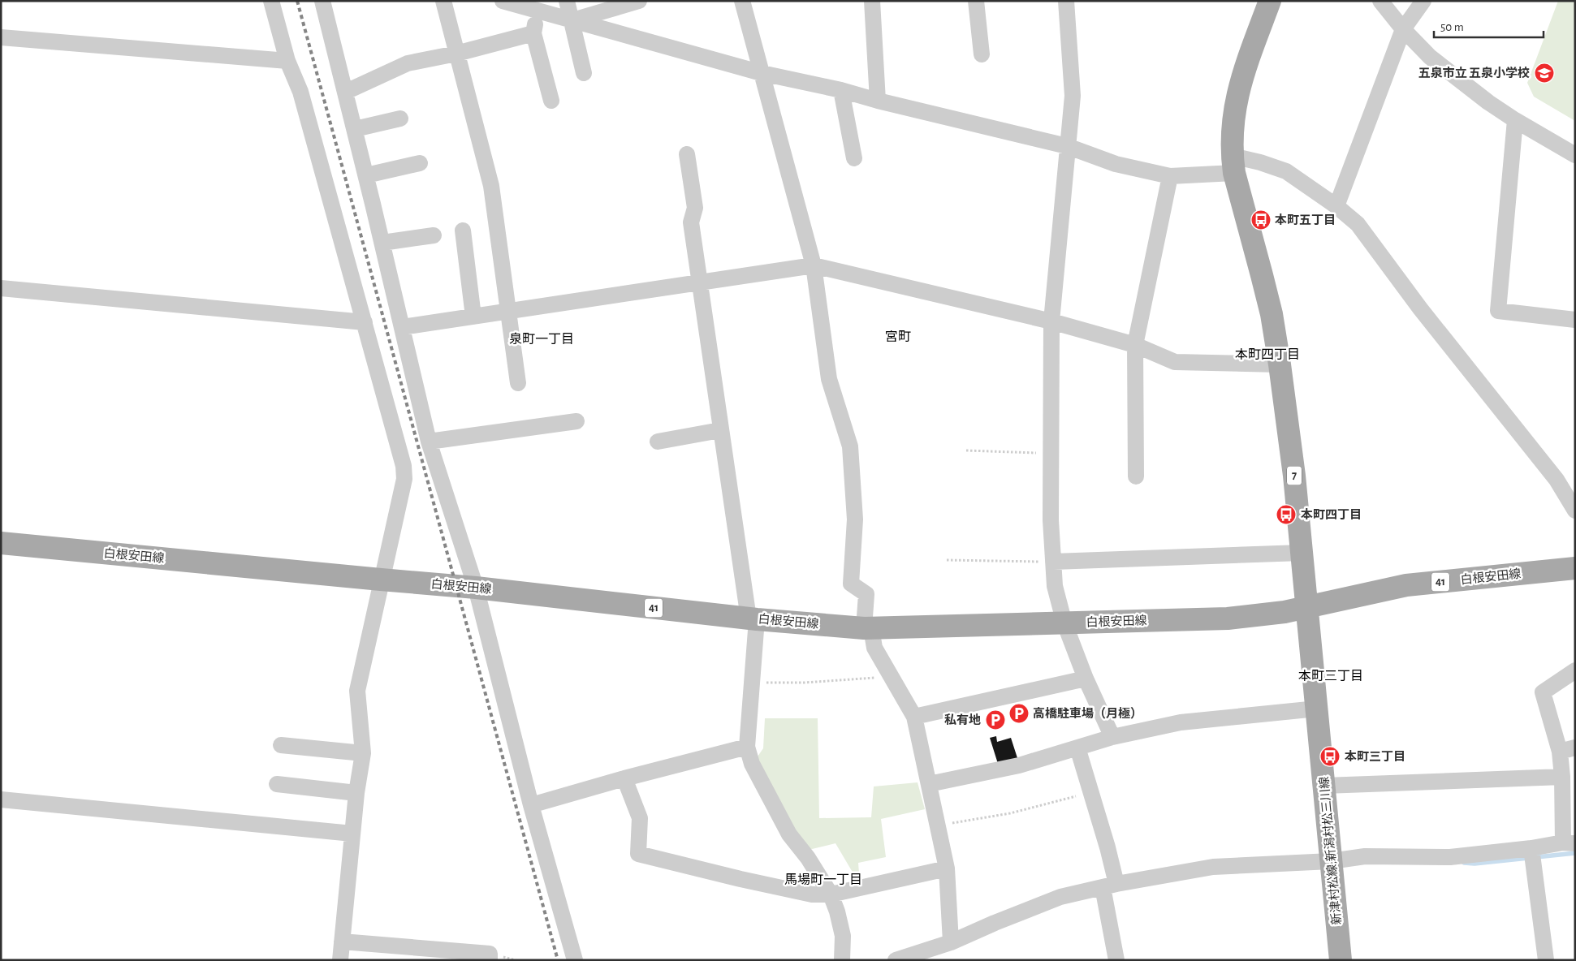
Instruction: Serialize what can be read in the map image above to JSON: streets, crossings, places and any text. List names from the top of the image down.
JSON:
{
  "streets": {
    "main road": [
      "7",
      "白根安田線",
      "41",
      "新津村松線;新潟村松三川線"
    ]
  },
  "crossings": [
    ["白根安田線", "新津村松線;新潟村松三川線"]
  ],
  "districts": [
    "宮町",
    "泉町一丁目",
    "本町四丁目",
    "本町三丁目",
    "馬場町一丁目"
  ],
  "places": {
    "school or university": ["五泉市立 五泉小学校"],
    "bus stop": ["本町五丁目", "本町四丁目", "本町三丁目"],
    "parking": ["高橋駐車場（月極）", "私有地"]
  },
  "scale_bar": "50 m"
}
